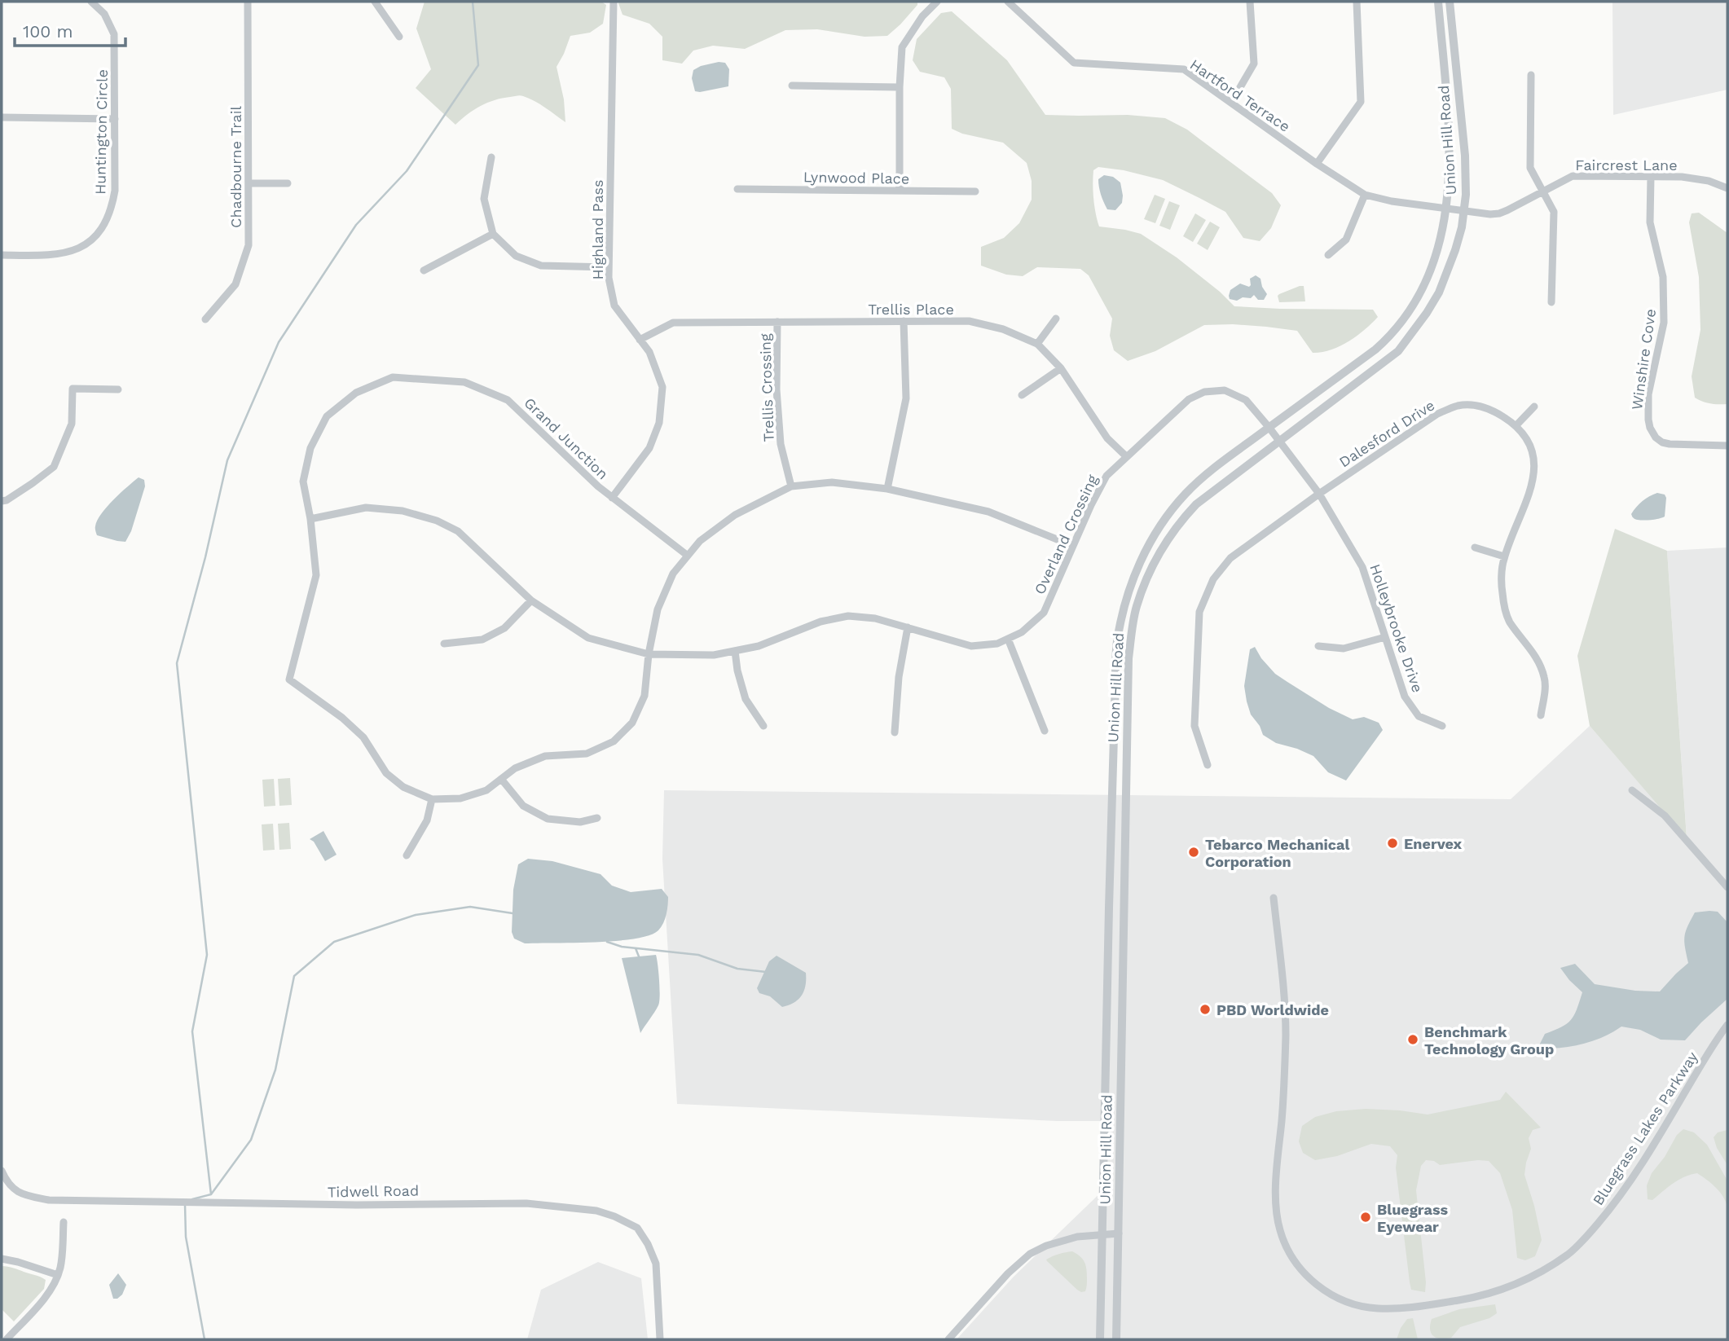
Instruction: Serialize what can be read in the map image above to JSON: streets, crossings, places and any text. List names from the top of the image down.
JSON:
{
  "streets": {
    "street": [
      "Hartford Terrace",
      "Huntington Circle",
      "Union Hill Road",
      "Faircrest Lane",
      "Chadbourne Trail",
      "Lynwood Place",
      "Highland Pass",
      "Trellis Place",
      "Winshire Cove",
      "Trellis Crossing",
      "Dalesford Drive",
      "Grand Junction",
      "Overland Crossing",
      "Holleybrooke Drive",
      "Bluegrass Lakes Parkway",
      "Tidwell Road"
    ]
  },
  "crossings": [
    ["Hartford Terrace", "Union Hill Road"],
    ["Hartford Terrace", "Faircrest Lane"],
    ["Union Hill Road", "Faircrest Lane"],
    ["Union Hill Road", "Overland Crossing"],
    ["Union Hill Road", "Holleybrooke Drive"],
    ["Faircrest Lane", "Winshire Cove"],
    ["Highland Pass", "Trellis Place"],
    ["Highland Pass", "Grand Junction"],
    ["Trellis Place", "Trellis Crossing"],
    ["Trellis Place", "Overland Crossing"],
    ["Trellis Crossing", "Grand Junction"],
    ["Dalesford Drive", "Holleybrooke Drive"],
    ["Grand Junction", "Overland Crossing"],
    ["Overland Crossing", "Holleybrooke Drive"]
  ],
  "places": [
    "Enervex",
    "Tebarco Mechanical Corporation",
    "PBD Worldwide",
    "Benchmark Technology Group",
    "Bluegrass Eyewear"
  ],
  "scale_bar": "100 m"
}
